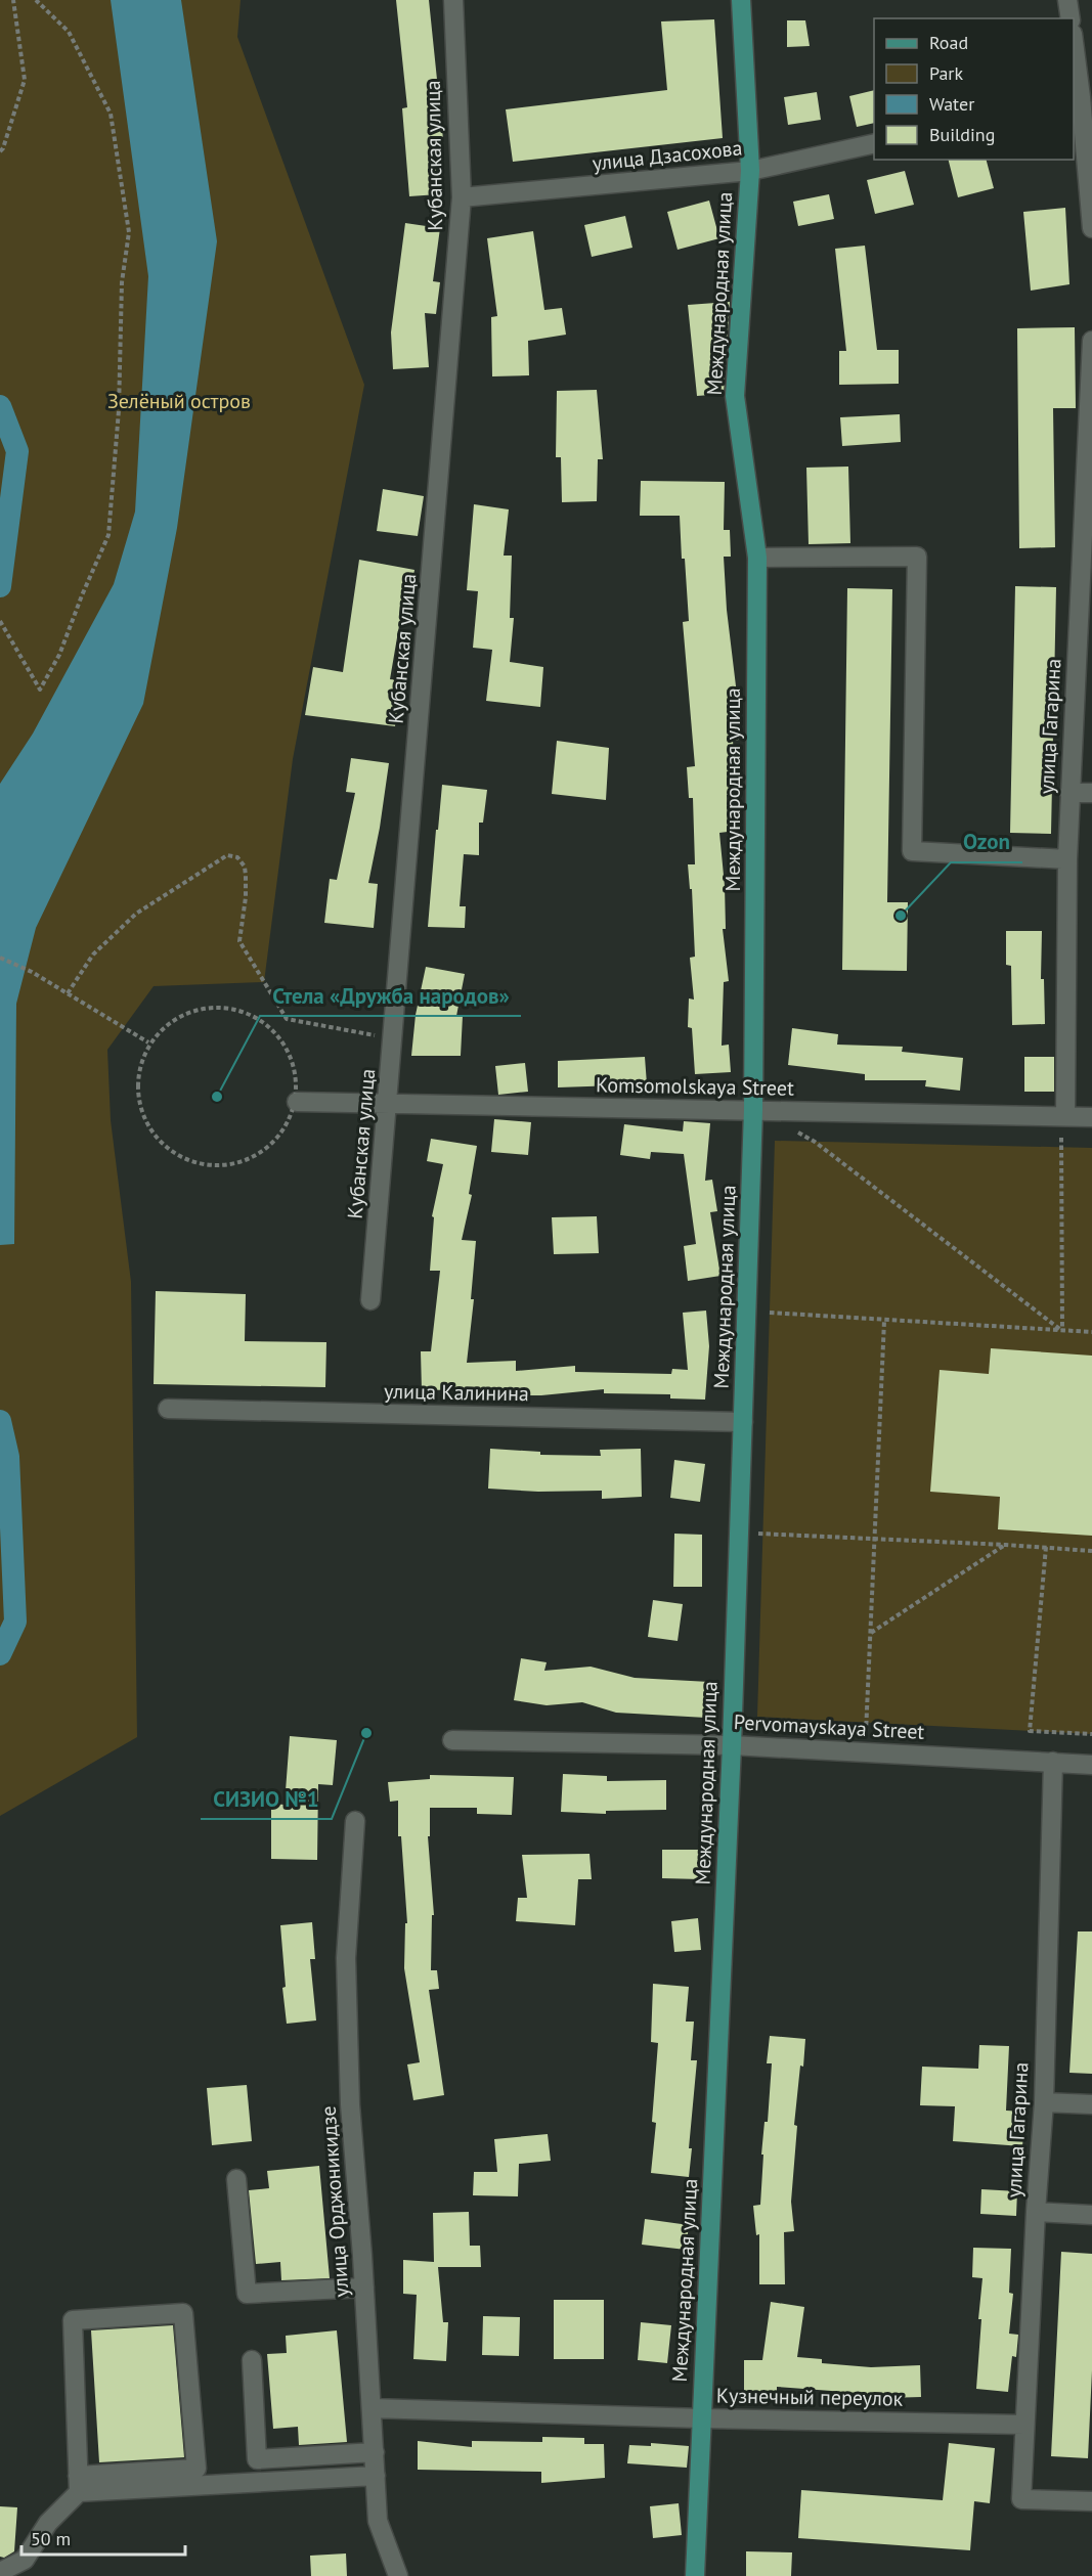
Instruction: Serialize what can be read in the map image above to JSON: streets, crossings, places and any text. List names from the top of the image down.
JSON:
{
  "streets": {
    "main road": ["Международная улица"],
    "street": [
      "Кубанская улица",
      "улица Дзасохова",
      "улица Гагарина",
      "Komsomolskaya Street",
      "улица Калинина",
      "Pervomayskaya Street",
      "улица Орджоникидзе",
      "Кузнечный переулок"
    ]
  },
  "crossings": [
    ["Кубанская улица", "улица Дзасохова"],
    ["Кубанская улица", "Komsomolskaya Street"],
    ["улица Дзасохова", "Международная улица"],
    ["Международная улица", "Komsomolskaya Street"],
    ["Международная улица", "улица Калинина"],
    ["Международная улица", "Pervomayskaya Street"],
    ["Международная улица", "Кузнечный переулок"],
    ["улица Гагарина", "Komsomolskaya Street"],
    ["улица Гагарина", "Pervomayskaya Street"],
    ["улица Гагарина", "Кузнечный переулок"],
    ["улица Орджоникидзе", "Кузнечный переулок"]
  ],
  "parks": ["Зелёный остров"],
  "places": ["Ozon", "Стела «Дружба народов»", "СИЗИО №1"],
  "legend": [
    "Road",
    "Park",
    "Water",
    "Building"
  ],
  "scale_bar": "50 m"
}
